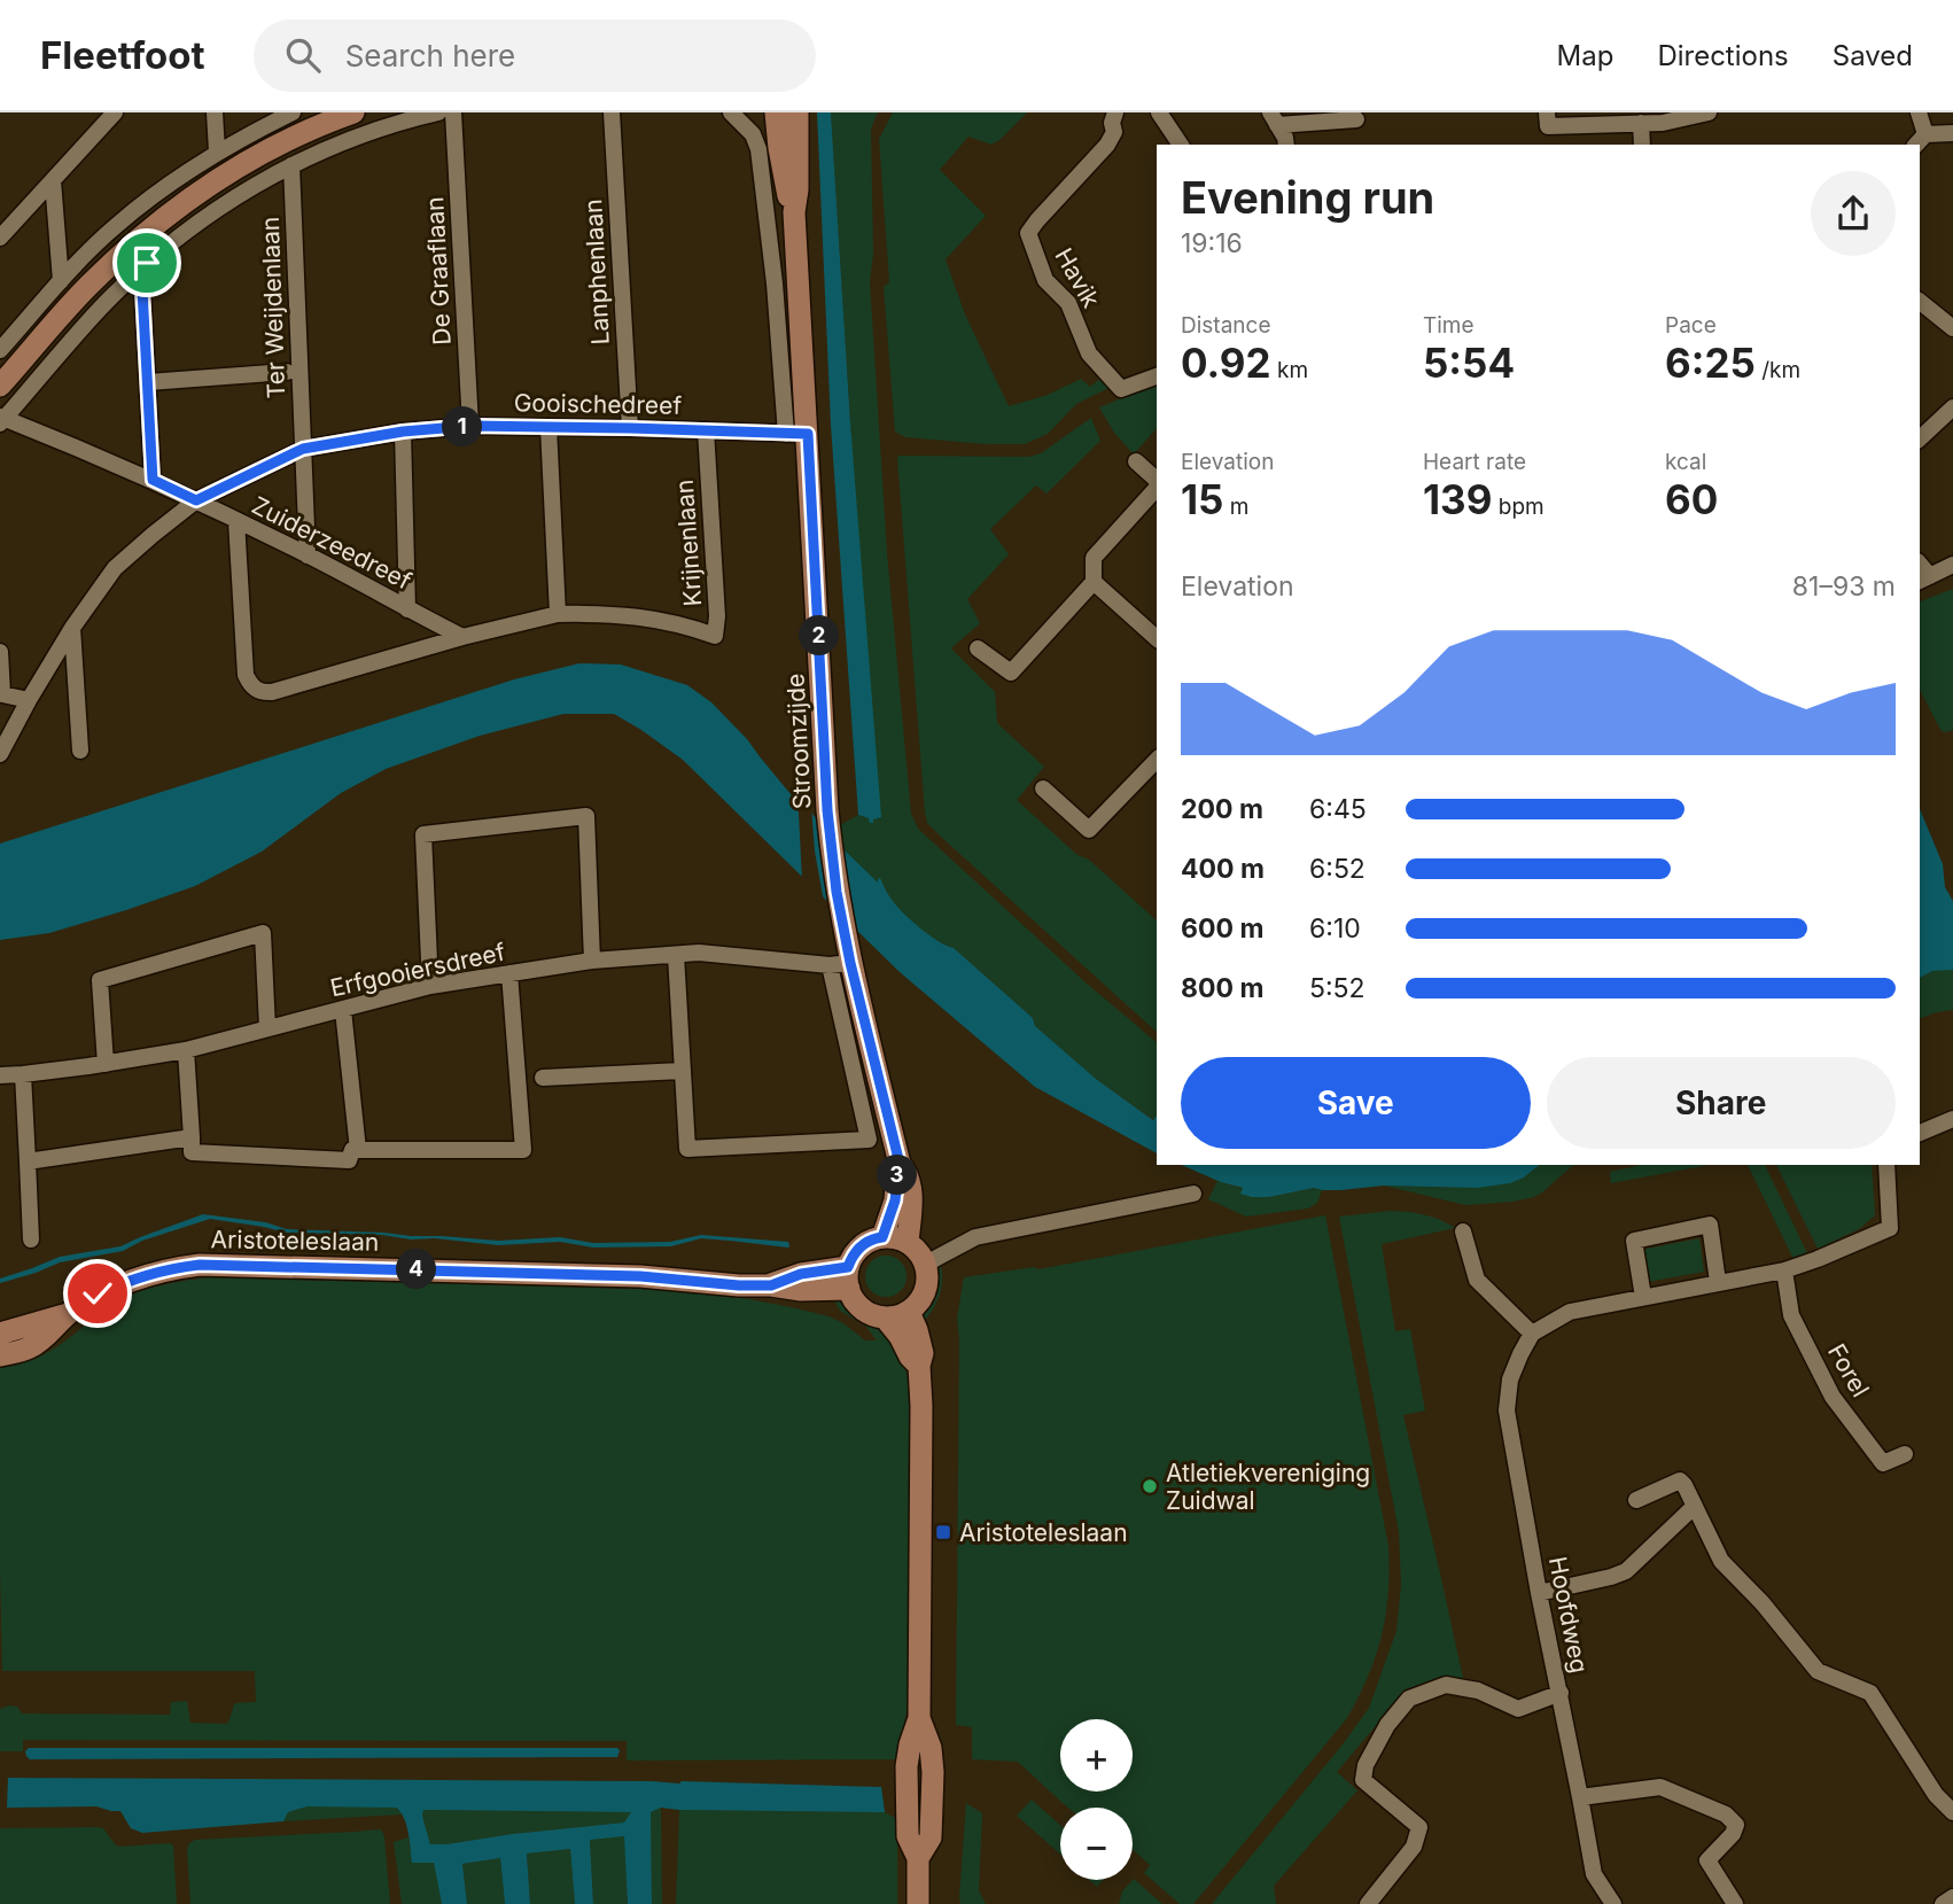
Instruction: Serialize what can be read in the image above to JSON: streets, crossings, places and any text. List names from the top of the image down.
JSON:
{
  "streets": {
    "street": [
      "De Graaflaan",
      "Lanphenlaan",
      "Havik",
      "Ter Weijdenlaan",
      "Gooischedreef",
      "Zuiderzeedreef",
      "Krijnenlaan",
      "Stroomzijde",
      "Erfgooiersdreef",
      "Aristoteleslaan",
      "Forel",
      "Hoofdweg"
    ]
  },
  "crossings": [
    ["De Graaflaan", "Gooischedreef"],
    ["Lanphenlaan", "Gooischedreef"],
    ["Ter Weijdenlaan", "Gooischedreef"],
    ["Ter Weijdenlaan", "Zuiderzeedreef"],
    ["Gooischedreef", "Zuiderzeedreef"],
    ["Gooischedreef", "Krijnenlaan"],
    ["Gooischedreef", "Stroomzijde"],
    ["Zuiderzeedreef", "Krijnenlaan"],
    ["Stroomzijde", "Erfgooiersdreef"],
    ["Stroomzijde", "Aristoteleslaan"]
  ],
  "places": {
    "other": ["Atletiekvereniging Zuidwal"],
    "transit": ["Aristoteleslaan"]
  },
  "page": {
    "header": "Fleetfoot",
    "search": "Search here",
    "nav": ["Map", "Directions", "Saved"],
    "heading": ["Evening run", "19:16"],
    "stats": [
      ["Distance", "0.92 km"],
      ["Time", "5:54"],
      ["Pace", "6:25 /km"],
      ["Elevation", "15 m"],
      ["Heart rate", "139 bpm"],
      ["kcal", "60"]
    ],
    "pins": [
      "1",
      "2",
      "3",
      "4"
    ],
    "chart": ["Elevation", "81–93 m"],
    "list": [
      {
        "name": "200 m",
        "note": "6:45"
      },
      {
        "name": "400 m",
        "note": "6:52"
      },
      {
        "name": "600 m",
        "note": "6:10"
      },
      {
        "name": "800 m",
        "note": "5:52"
      }
    ],
    "buttons": ["Save", "Share"],
    "map_buttons": ["+", "−"]
  }
}
